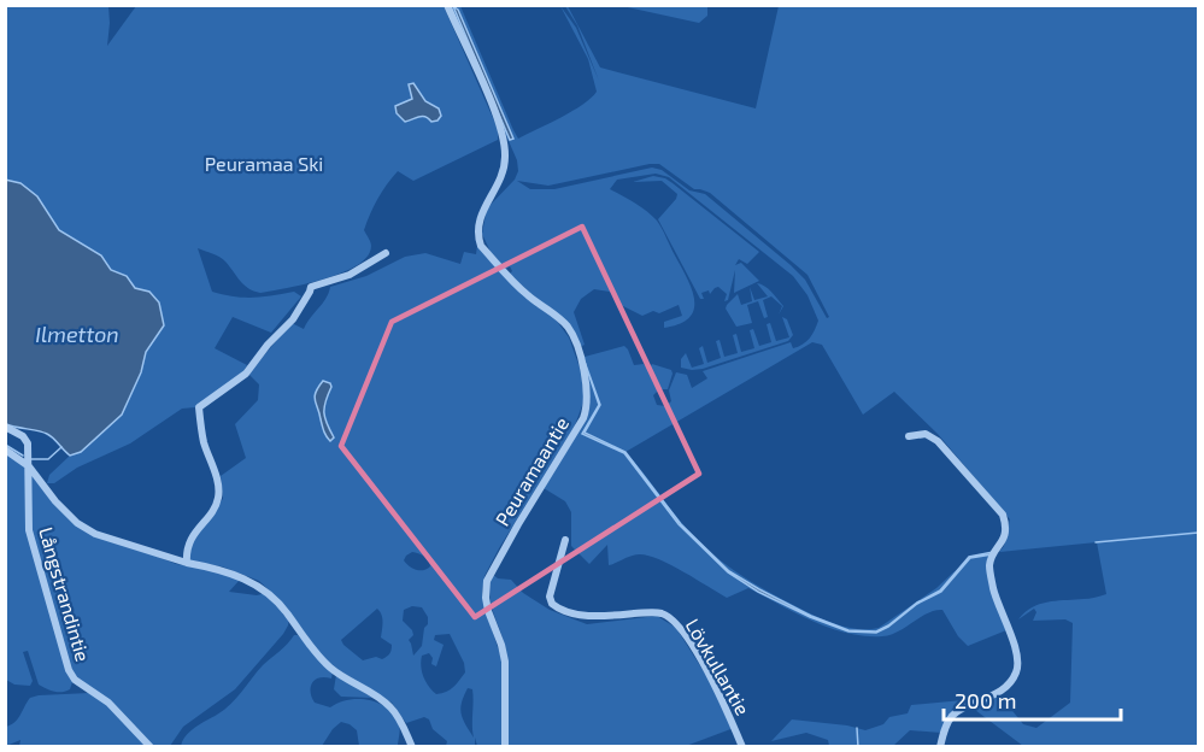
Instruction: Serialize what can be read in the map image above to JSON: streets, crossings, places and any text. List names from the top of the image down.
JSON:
{
  "streets": {
    "street": ["Peuramaantie", "Långstrandintie", "Lövkullantie"]
  },
  "water": ["Ilmetton"],
  "parks": ["Peuramaa Ski"],
  "scale_bar": "200 m"
}
